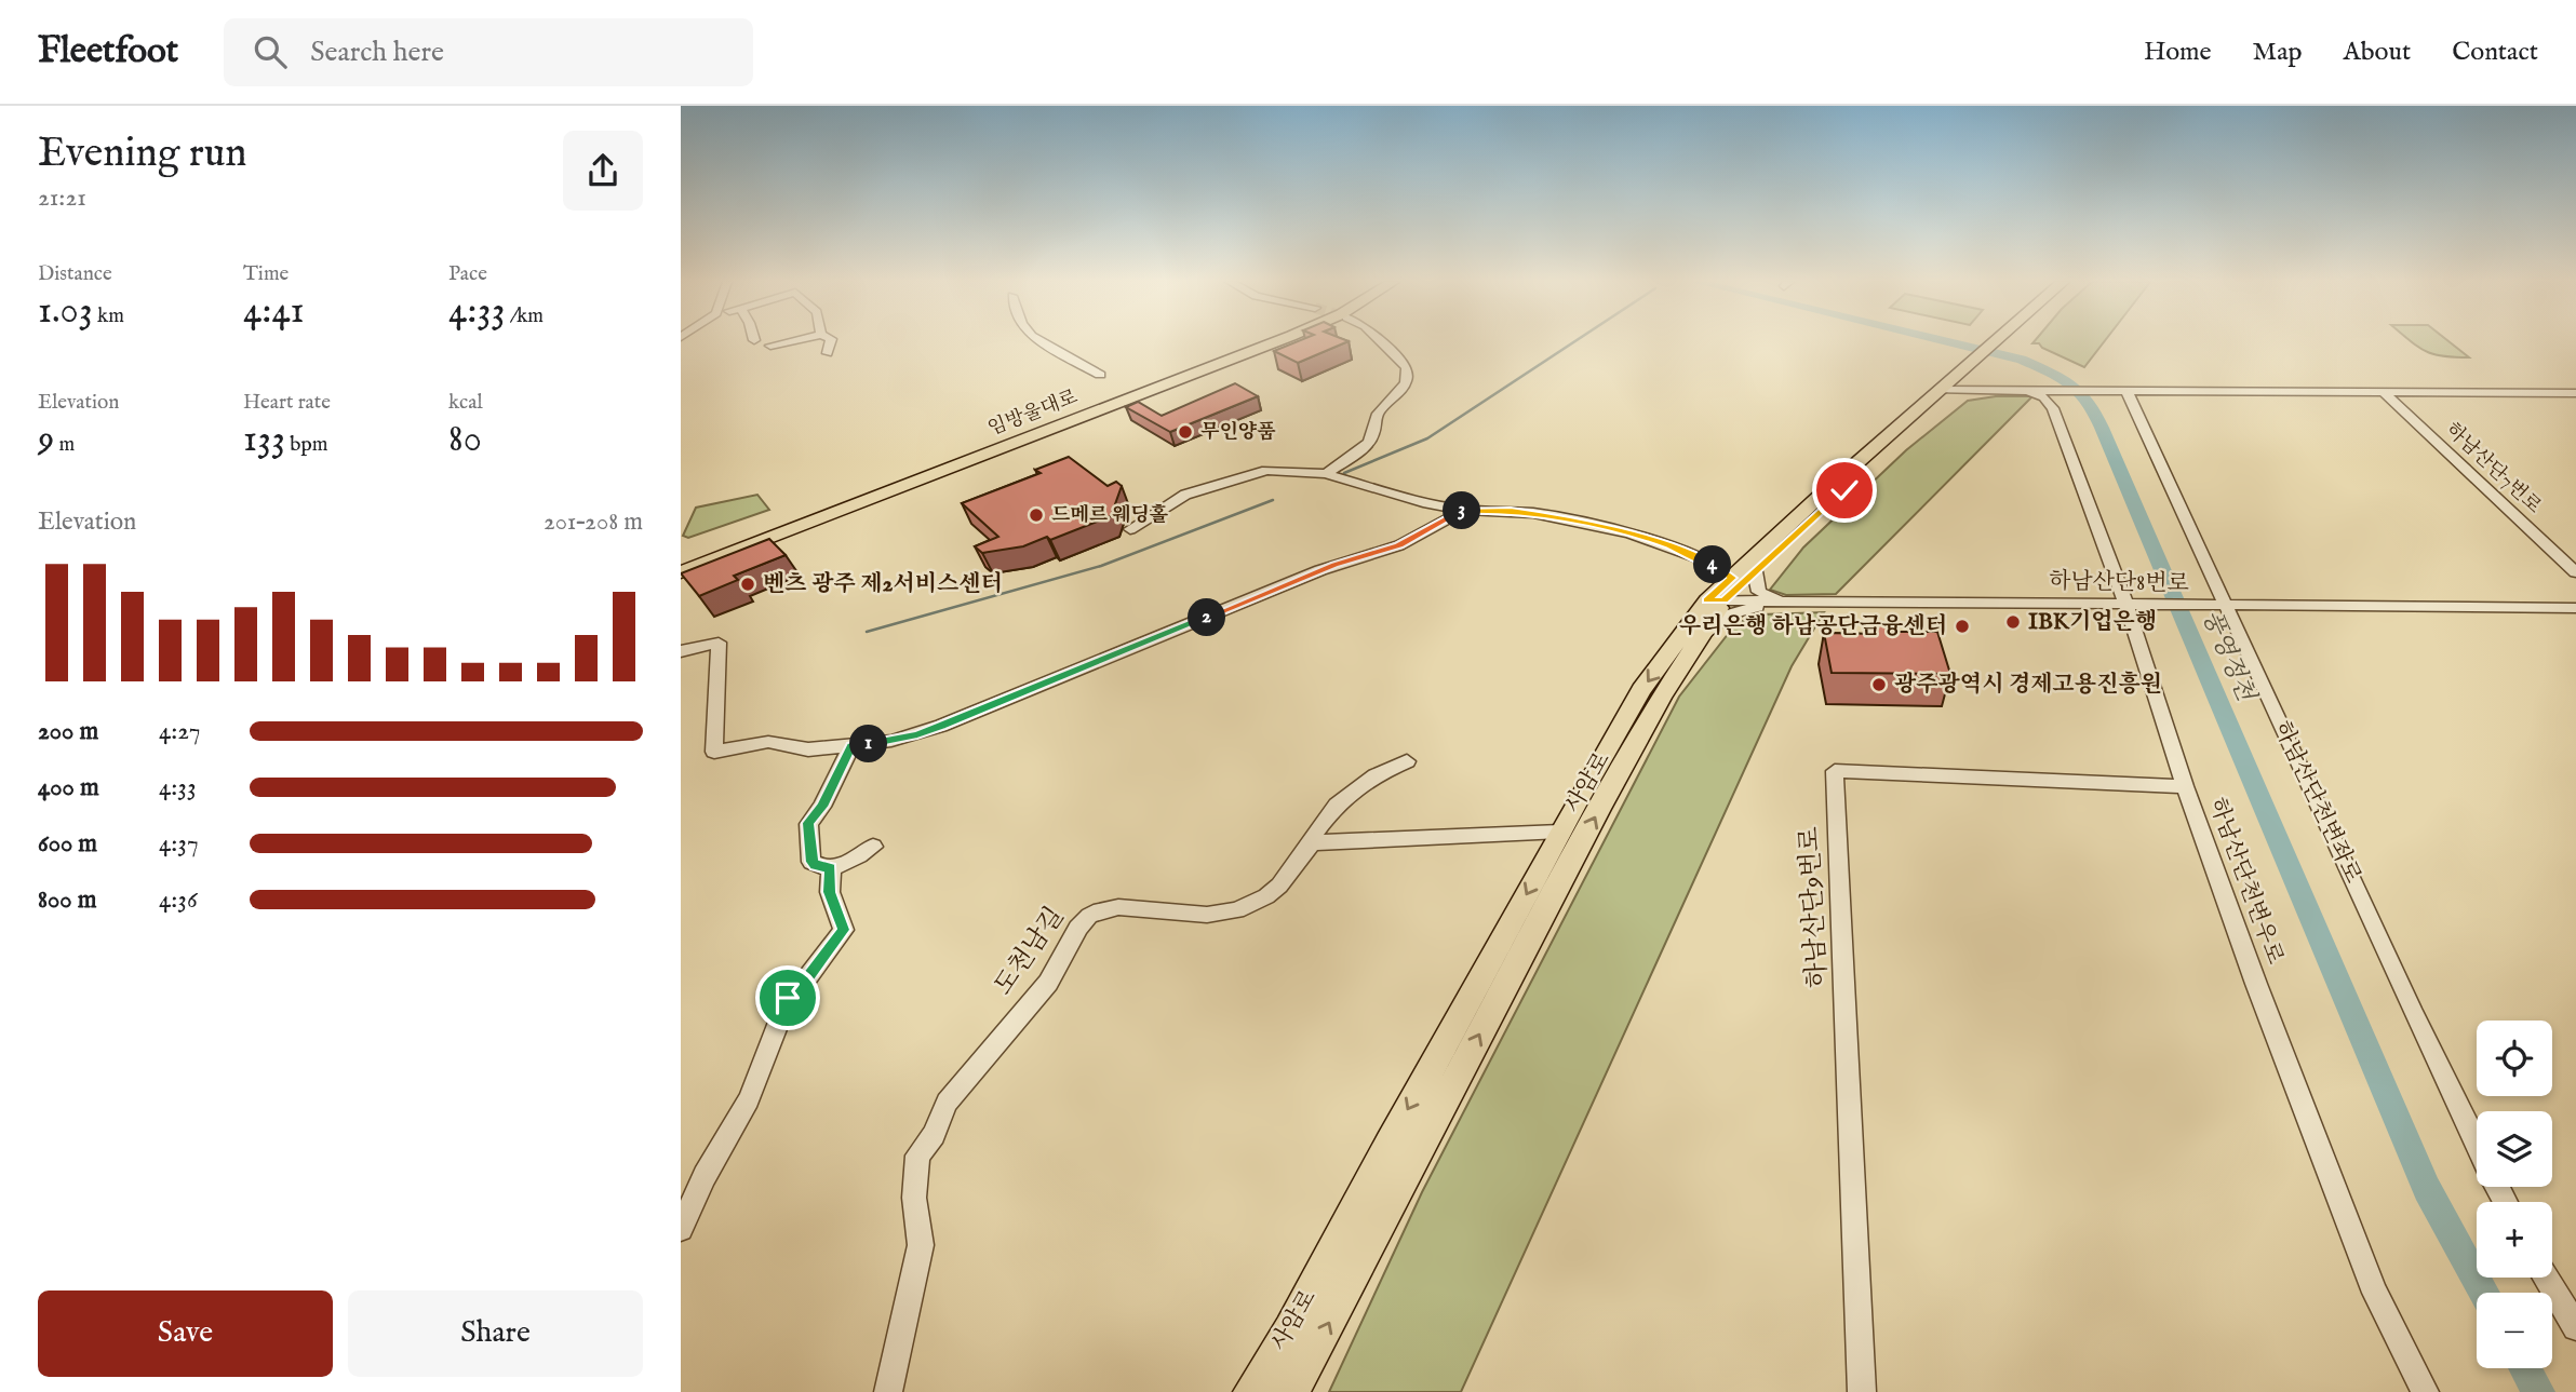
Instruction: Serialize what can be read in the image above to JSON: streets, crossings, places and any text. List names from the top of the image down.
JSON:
{
  "streets": {
    "main road": ["임방울대로", "사암로"],
    "street": [
      "하남산단7번로",
      "하남산단8번로",
      "하남산단천변좌로",
      "하남산단천변우로",
      "하남산단9번로",
      "도천남길"
    ]
  },
  "crossings": [
    ["하남산단7번로", "사암로"],
    ["하남산단7번로", "하남산단천변좌로"],
    ["하남산단7번로", "하남산단천변우로"],
    ["하남산단8번로", "사암로"],
    ["하남산단8번로", "하남산단천변좌로"],
    ["하남산단8번로", "하남산단천변우로"],
    ["하남산단천변우로", "하남산단9번로"]
  ],
  "water": ["풍영정천"],
  "places": [
    "무인양품",
    "드메르 웨딩홀",
    "벤츠 광주 제2서비스센터",
    "IBK기업은행",
    "우리은행 하남공단금융센터",
    "광주광역시 경제고용진흥원"
  ],
  "page": {
    "header": "Fleetfoot",
    "search": "Search here",
    "nav": [
      "Home",
      "Map",
      "About",
      "Contact"
    ],
    "heading": ["Evening run", "21:21"],
    "stats": [
      ["Distance", "1.03 km"],
      ["Time", "4:41"],
      ["Pace", "4:33 /km"],
      ["Elevation", "9 m"],
      ["Heart rate", "133 bpm"],
      ["kcal", "80"]
    ],
    "chart": ["Elevation", "201–208 m"],
    "pins": [
      "3",
      "4",
      "2",
      "1"
    ],
    "list": [
      {
        "name": "200 m",
        "note": "4:27"
      },
      {
        "name": "400 m",
        "note": "4:33"
      },
      {
        "name": "600 m",
        "note": "4:37"
      },
      {
        "name": "800 m",
        "note": "4:36"
      }
    ],
    "map_buttons": ["+", "−"],
    "buttons": ["Save", "Share"]
  }
}
